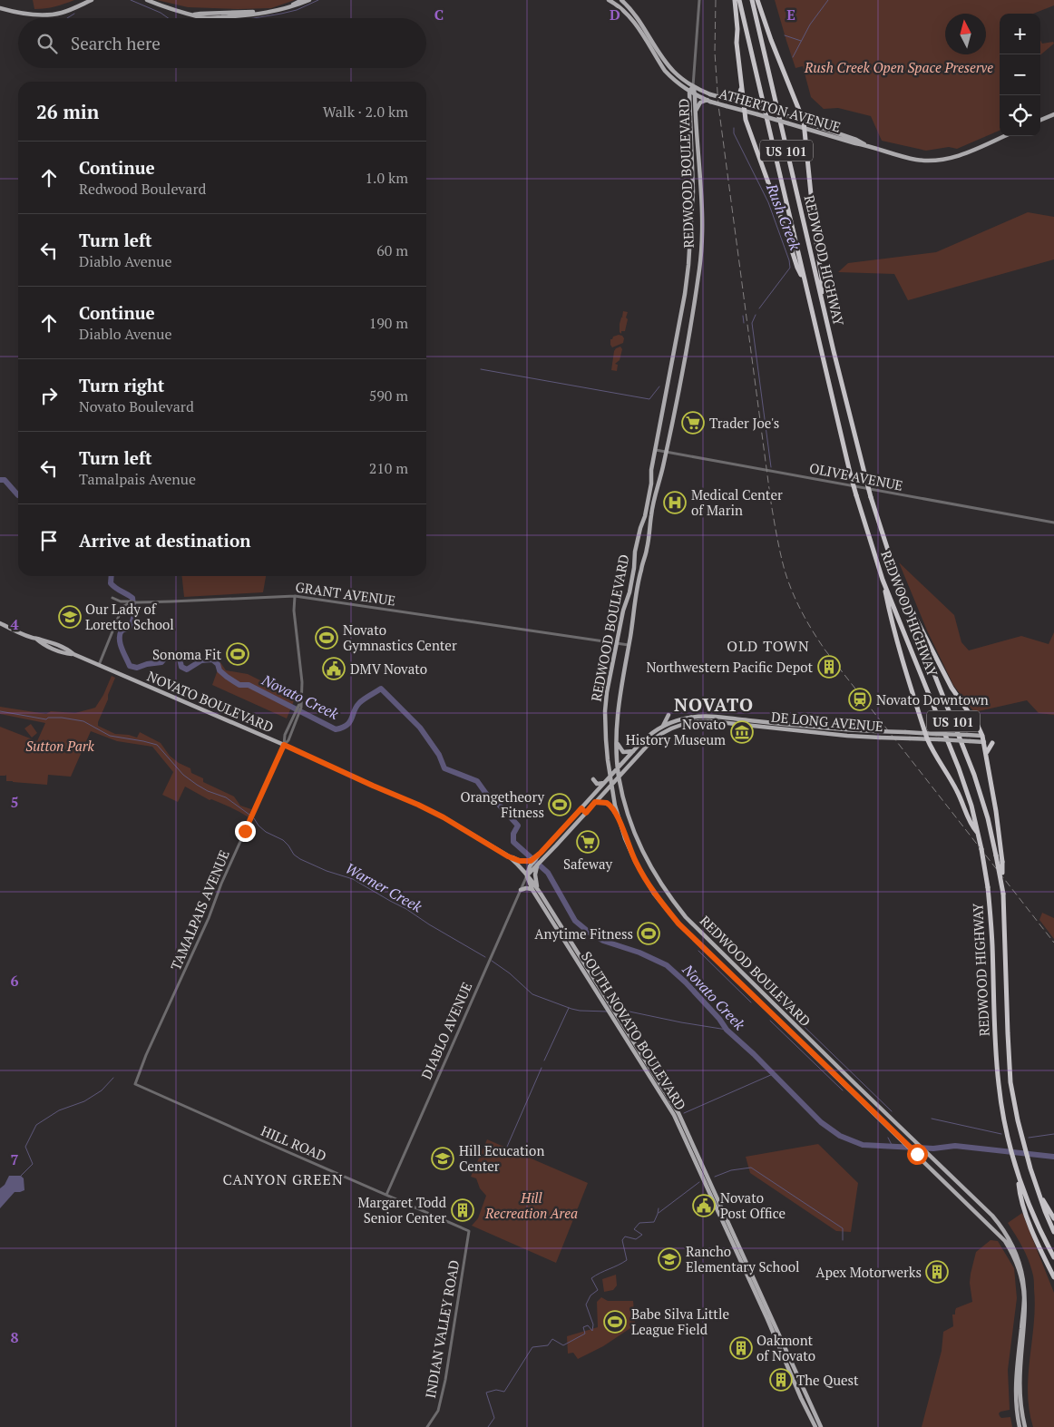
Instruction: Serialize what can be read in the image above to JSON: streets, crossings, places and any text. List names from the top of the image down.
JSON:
{
  "streets": {
    "highway": ["US 101", "REDWOOD HIGHWAY"],
    "main road": [
      "ATHERTON AVENUE",
      "REDWOOD BOULEVARD",
      "NOVATO BOULEVARD",
      "DE LONG AVENUE",
      "DIABLO AVENUE",
      "SOUTH NOVATO BOULEVARD"
    ],
    "street": [
      "OLIVE AVENUE",
      "GRANT AVENUE",
      "TAMALPAIS AVENUE",
      "HILL ROAD",
      "INDIAN VALLEY ROAD"
    ]
  },
  "crossings": [
    ["ATHERTON AVENUE", "REDWOOD BOULEVARD"],
    ["REDWOOD BOULEVARD", "OLIVE AVENUE"],
    ["REDWOOD BOULEVARD", "GRANT AVENUE"],
    ["REDWOOD BOULEVARD", "DE LONG AVENUE"],
    ["REDWOOD BOULEVARD", "DIABLO AVENUE"],
    ["NOVATO BOULEVARD", "TAMALPAIS AVENUE"],
    ["NOVATO BOULEVARD", "DIABLO AVENUE"],
    ["NOVATO BOULEVARD", "SOUTH NOVATO BOULEVARD"],
    ["DE LONG AVENUE", "DIABLO AVENUE"],
    ["TAMALPAIS AVENUE", "HILL ROAD"],
    ["DIABLO AVENUE", "SOUTH NOVATO BOULEVARD"],
    ["DIABLO AVENUE", "HILL ROAD"],
    ["HILL ROAD", "INDIAN VALLEY ROAD"]
  ],
  "districts": ["OLD TOWN", "NOVATO", "CANYON GREEN"],
  "water": ["Rush Creek", "Novato Creek", "Warner Creek"],
  "parks": ["Rush Creek Open Space Preserve", "Sutton Park", "Hill Recreation Area"],
  "places": {
    "supermarket": ["Trader Joe's", "Safeway"],
    "hospital": ["Medical Center of Marin"],
    "school or university": ["Our Lady of Loretto School", "Hill Ecucation Center", "Rancho Elementary School"],
    "sports": [
      "Novato Gymnastics Center",
      "Sonoma Fit",
      "Orangetheory Fitness",
      "Anytime Fitness",
      "Babe Silva Little League Field"
    ],
    "building": [
      "Northwestern Pacific Depot",
      "Margaret Todd Senior Center",
      "Apex Motorwerks",
      "Oakmont of Novato",
      "The Quest"
    ],
    "public building": ["DMV Novato", "Novato Post Office"],
    "station": ["Novato Downtown"],
    "museum": ["Novato History Museum"]
  },
  "north": "top",
  "page": {
    "map_buttons": ["+", "−"],
    "search": "Search here",
    "heading": ["26 min", "Walk · 2.0 km"],
    "list": [
      ["Continue", "Redwood Boulevard", "1.0 km"],
      ["Turn left", "Diablo Avenue", "60 m"],
      ["Continue", "Diablo Avenue", "190 m"],
      ["Turn right", "Novato Boulevard", "590 m"],
      ["Turn left", "Tamalpais Avenue", "210 m"],
      "Arrive at destination"
    ]
  },
  "grid": {
    "columns": ["C", "D", "E"],
    "rows": [
      "4",
      "5",
      "6",
      "7",
      "8"
    ]
  }
}
